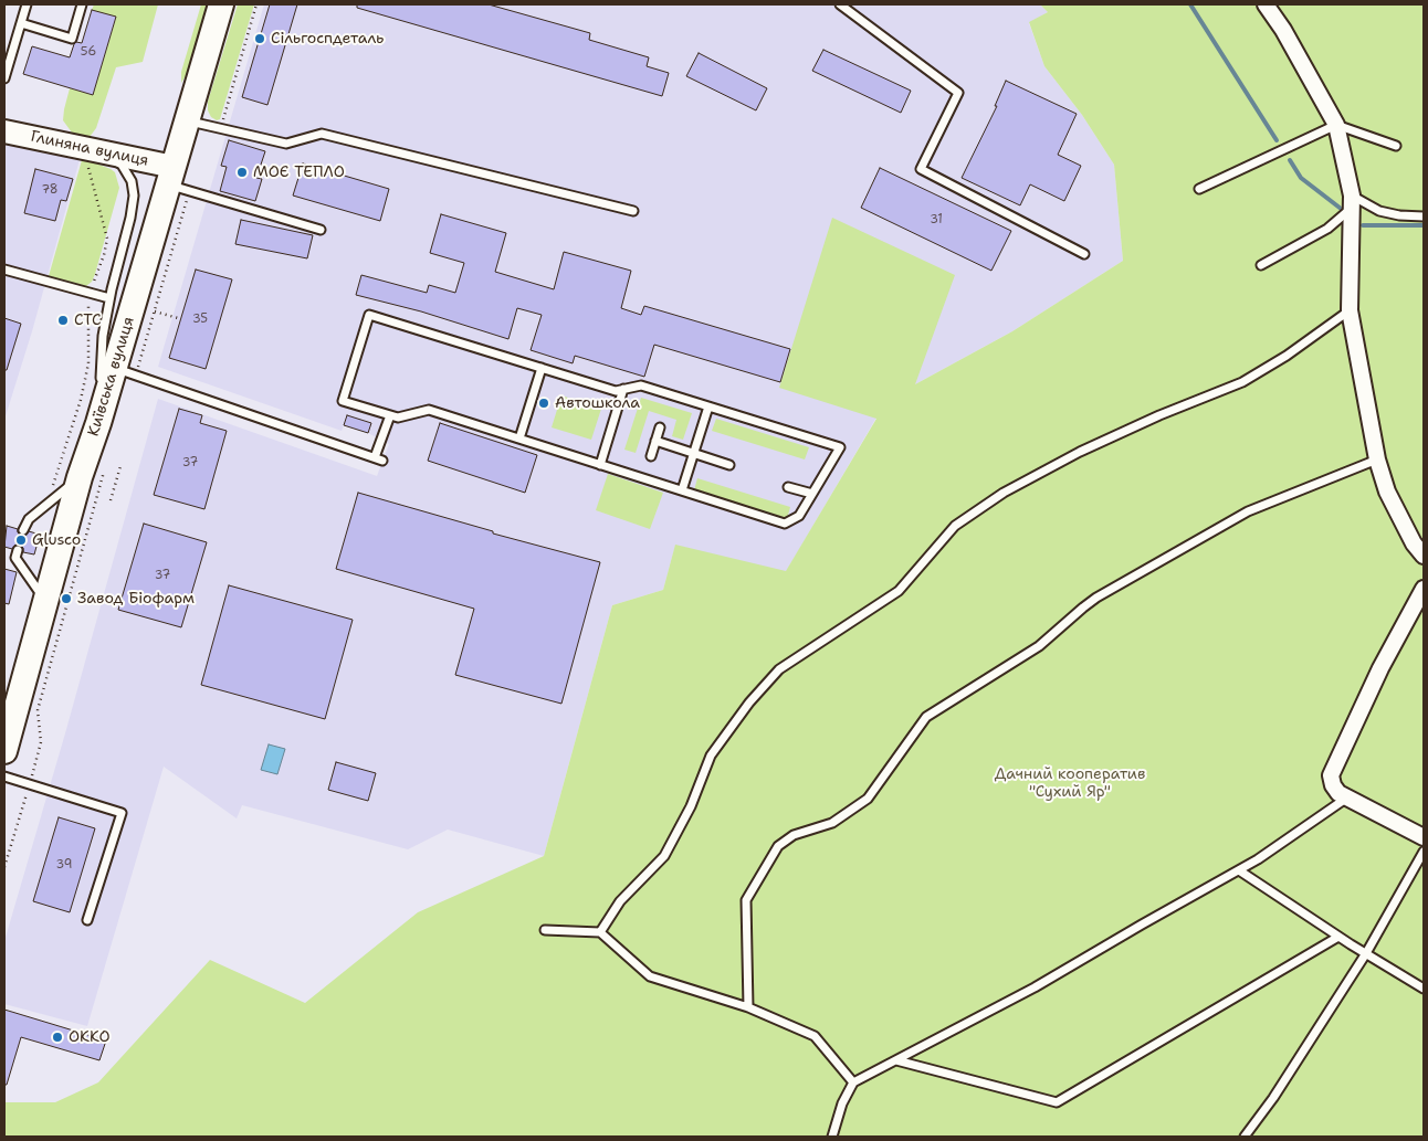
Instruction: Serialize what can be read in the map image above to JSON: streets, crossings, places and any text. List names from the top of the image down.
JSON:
{
  "streets": {
    "main road": ["Київська вулиця"],
    "street": ["Глиняна вулиця"]
  },
  "crossings": [
    ["Глиняна вулиця", "Київська вулиця"]
  ],
  "parks": ["Дачний кооператив \"Сухий Яр\""],
  "places": [
    "Сільгоспдеталь",
    "МОЄ ТЕПЛО",
    "СТС",
    "Автошкола",
    "Glusco",
    "Завод Біофарм",
    "ОККО"
  ],
  "house_numbers": [
    "56",
    "78",
    "31",
    "35",
    "37",
    "37",
    "39"
  ]
}
